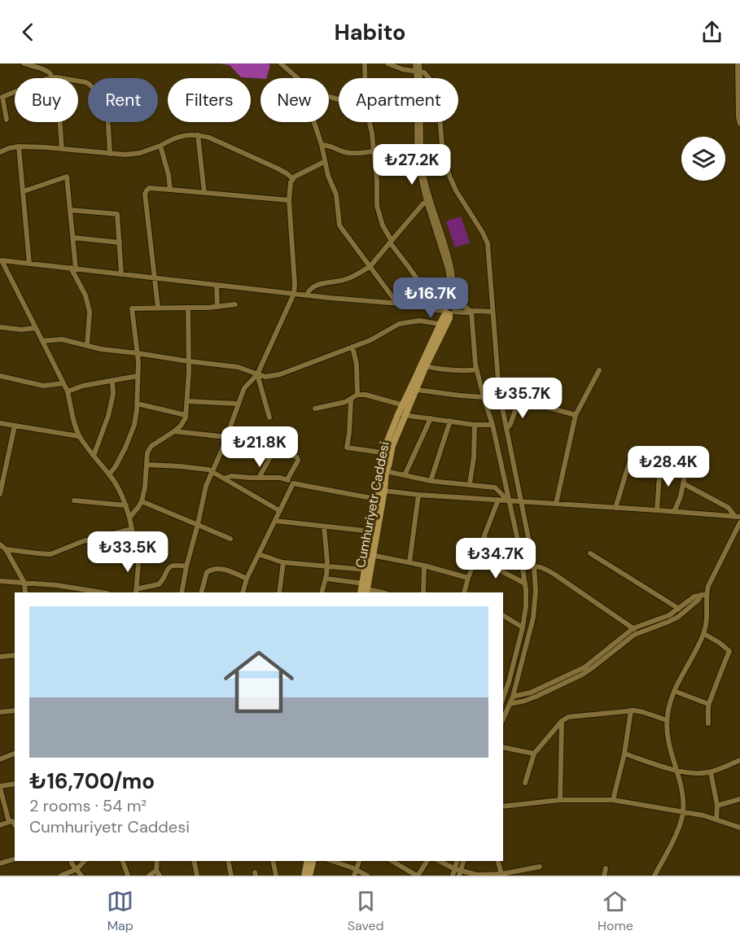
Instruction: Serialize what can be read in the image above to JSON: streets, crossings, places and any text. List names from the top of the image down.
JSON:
{
  "streets": {
    "main road": ["Cumhuriyetr Caddesi"]
  },
  "page": {
    "header": "Habito",
    "chip": [
      "Buy",
      "Rent",
      "Filters",
      "New",
      "Apartment"
    ],
    "price": [
      "₺27.2K",
      "₺16.7K",
      "₺35.7K",
      "₺21.8K",
      "₺28.4K",
      "₺33.5K",
      "₺34.7K"
    ],
    "list": [
      {
        "name": "₺16,700/mo",
        "note": "2 rooms · 54 m² · Cumhuriyetr Caddesi"
      }
    ],
    "tabs": ["Map", "Saved", "Home"]
  }
}
